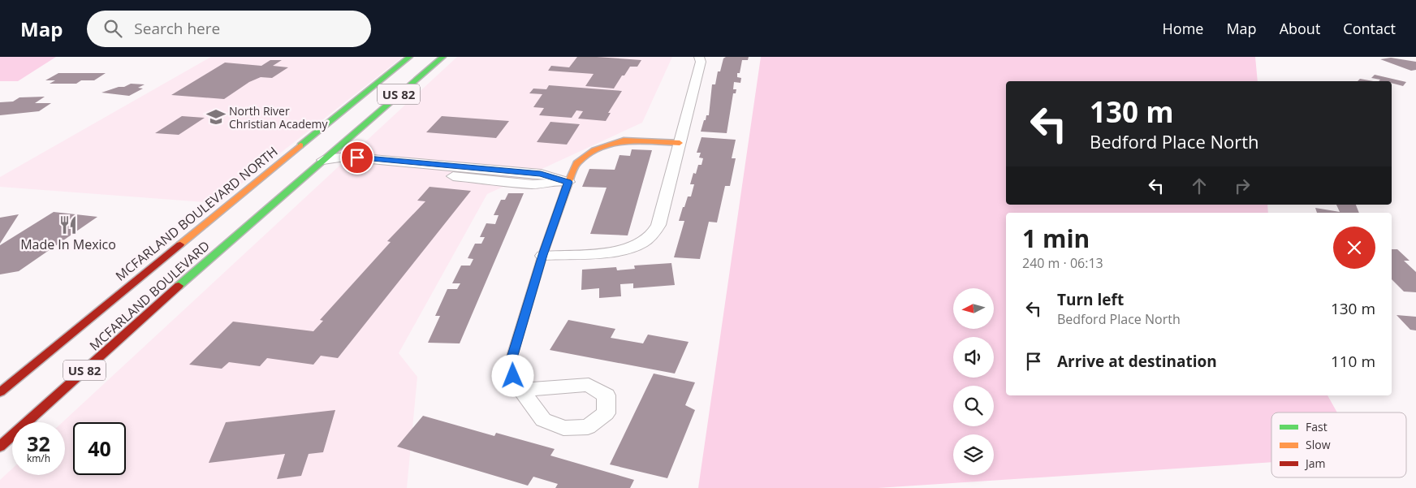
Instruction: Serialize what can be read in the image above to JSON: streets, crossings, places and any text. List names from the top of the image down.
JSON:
{
  "streets": {
    "main road": ["US 82", "MCFARLAND BOULEVARD NORTH", "MCFARLAND BOULEVARD"]
  },
  "crossings": [
    ["US 82", "MCFARLAND BOULEVARD"]
  ],
  "places": {
    "school or university": ["North River Christian Academy"],
    "restaurant": ["Made In Mexico"]
  },
  "legend": ["Fast", "Slow", "Jam"],
  "north": "left",
  "page": {
    "header": "Map",
    "search": "Search here",
    "nav": [
      "Home",
      "Map",
      "About",
      "Contact"
    ],
    "turn": ["130 m", "Bedford Place North"],
    "heading": ["1 min", "240 m · 06:13"],
    "list": [
      {
        "name": "Turn left",
        "note": "Bedford Place North",
        "value": "130 m"
      },
      {
        "name": "Arrive at destination",
        "value": "110 m"
      }
    ],
    "speed": "32 km/h",
    "limit": "40"
  }
}
